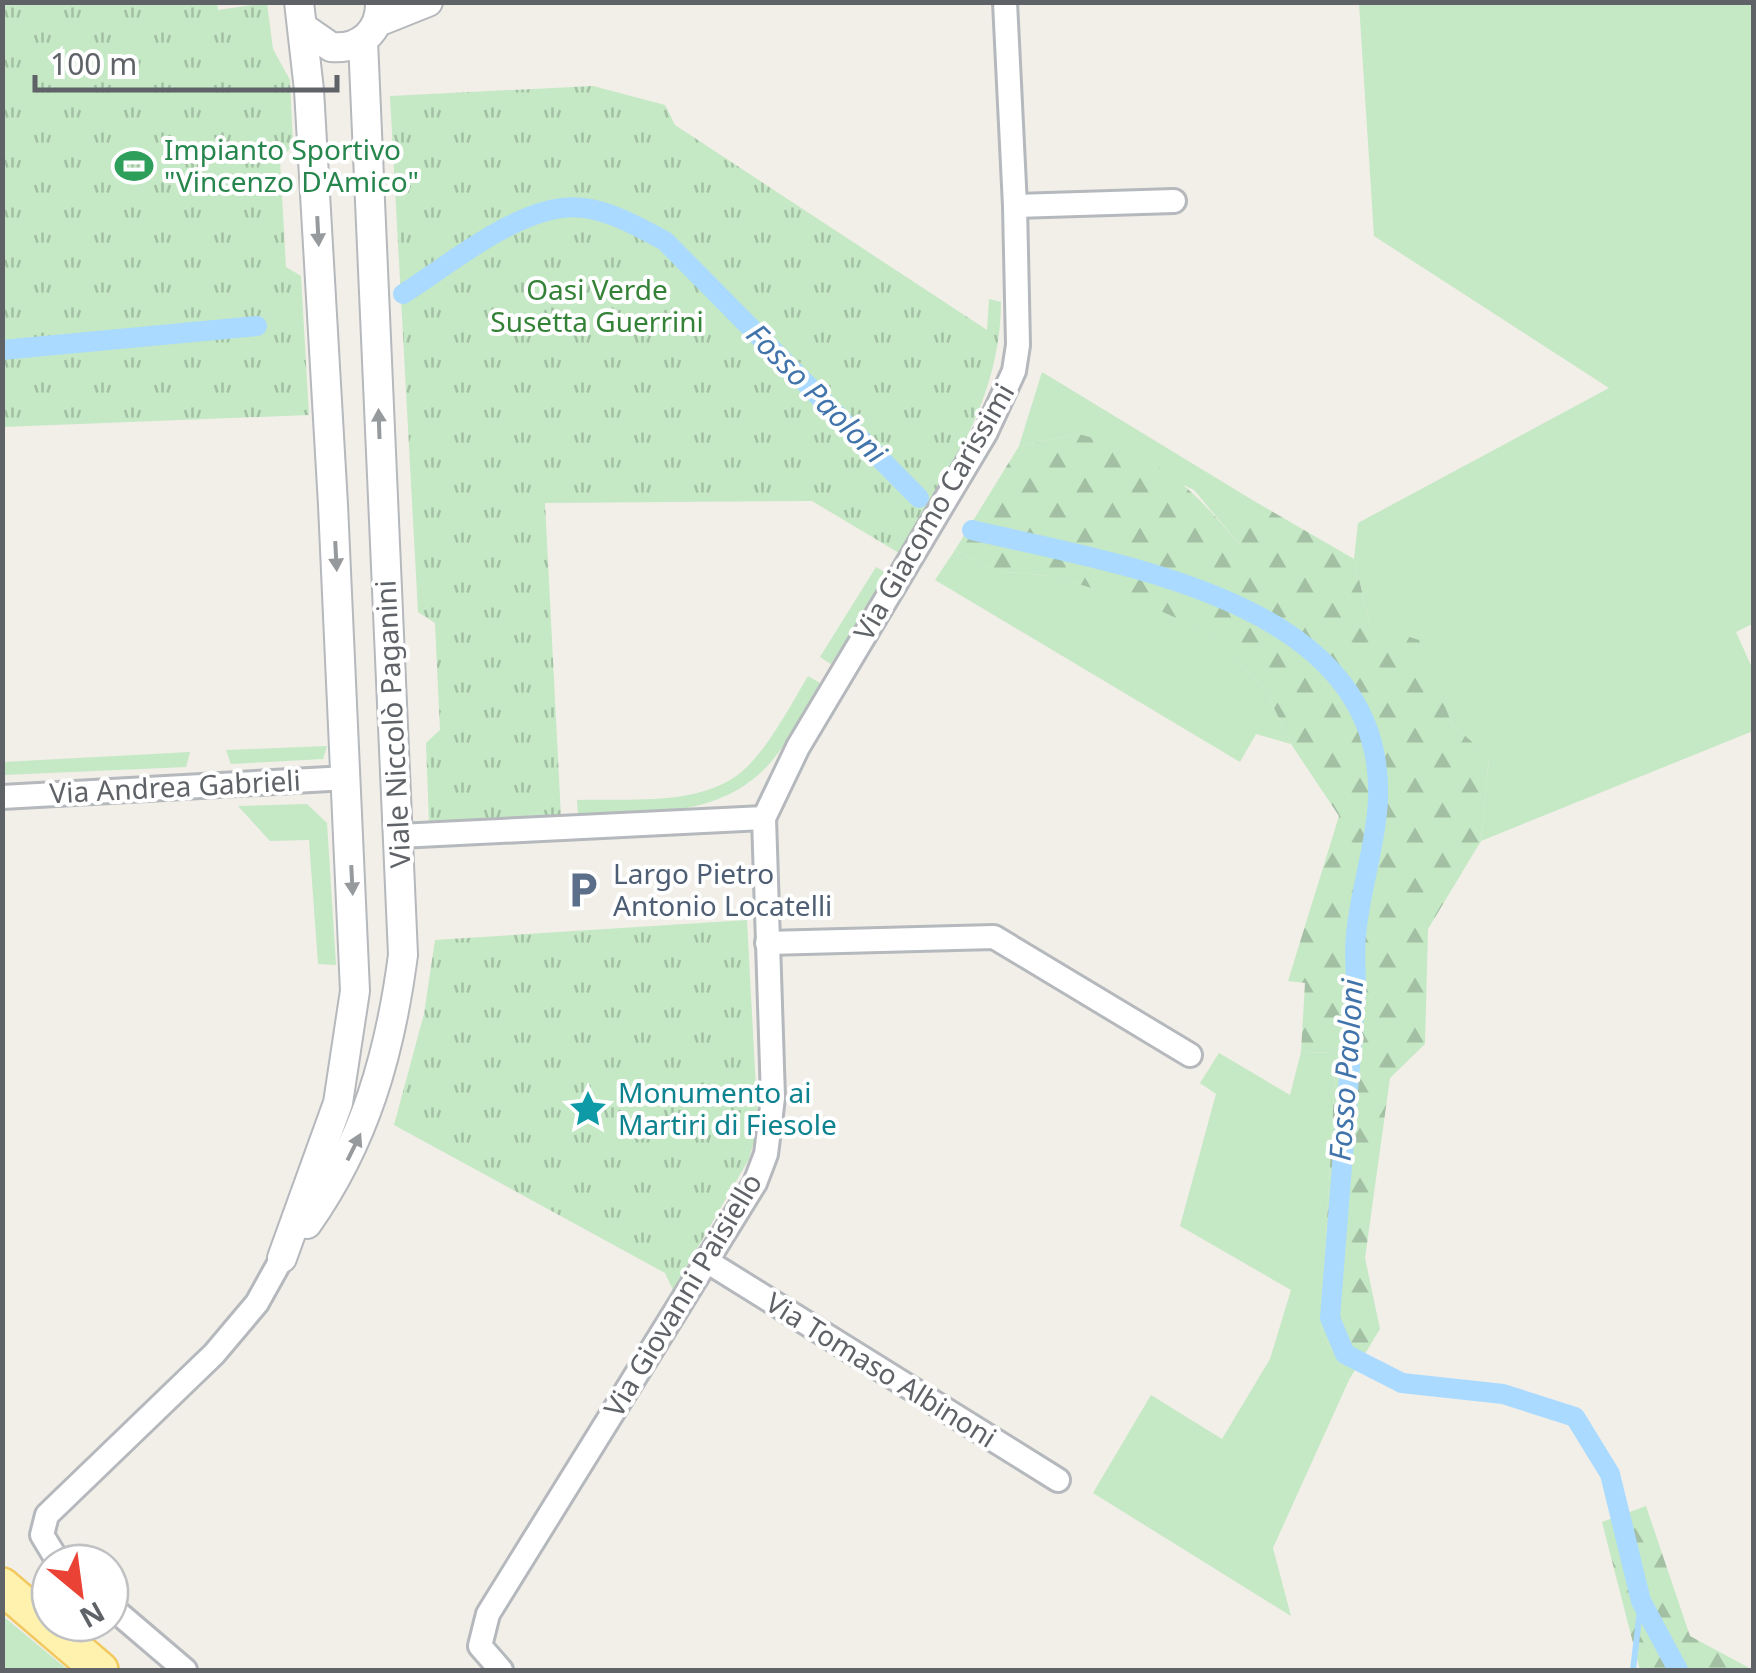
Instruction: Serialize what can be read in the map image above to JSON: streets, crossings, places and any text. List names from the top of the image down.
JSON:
{
  "streets": {
    "street": [
      "Via Giacomo Carissimi",
      "Viale Niccolò Paganini",
      "Via Andrea Gabrieli",
      "Via Giovanni Paisiello",
      "Via Tomaso Albinoni"
    ]
  },
  "crossings": [
    ["Via Giacomo Carissimi", "Via Giovanni Paisiello"],
    ["Viale Niccolò Paganini", "Via Andrea Gabrieli"],
    ["Via Giovanni Paisiello", "Via Tomaso Albinoni"]
  ],
  "water": ["Fosso Paoloni"],
  "parks": ["Oasi Verde Susetta Guerrini"],
  "places": {
    "sports": ["Impianto Sportivo \"Vincenzo D'Amico\""],
    "parking": ["Largo Pietro Antonio Locatelli"],
    "place": ["Monumento ai Martiri di Fiesole"]
  },
  "scale_bar": "100 m",
  "north": "bottom right"
}
